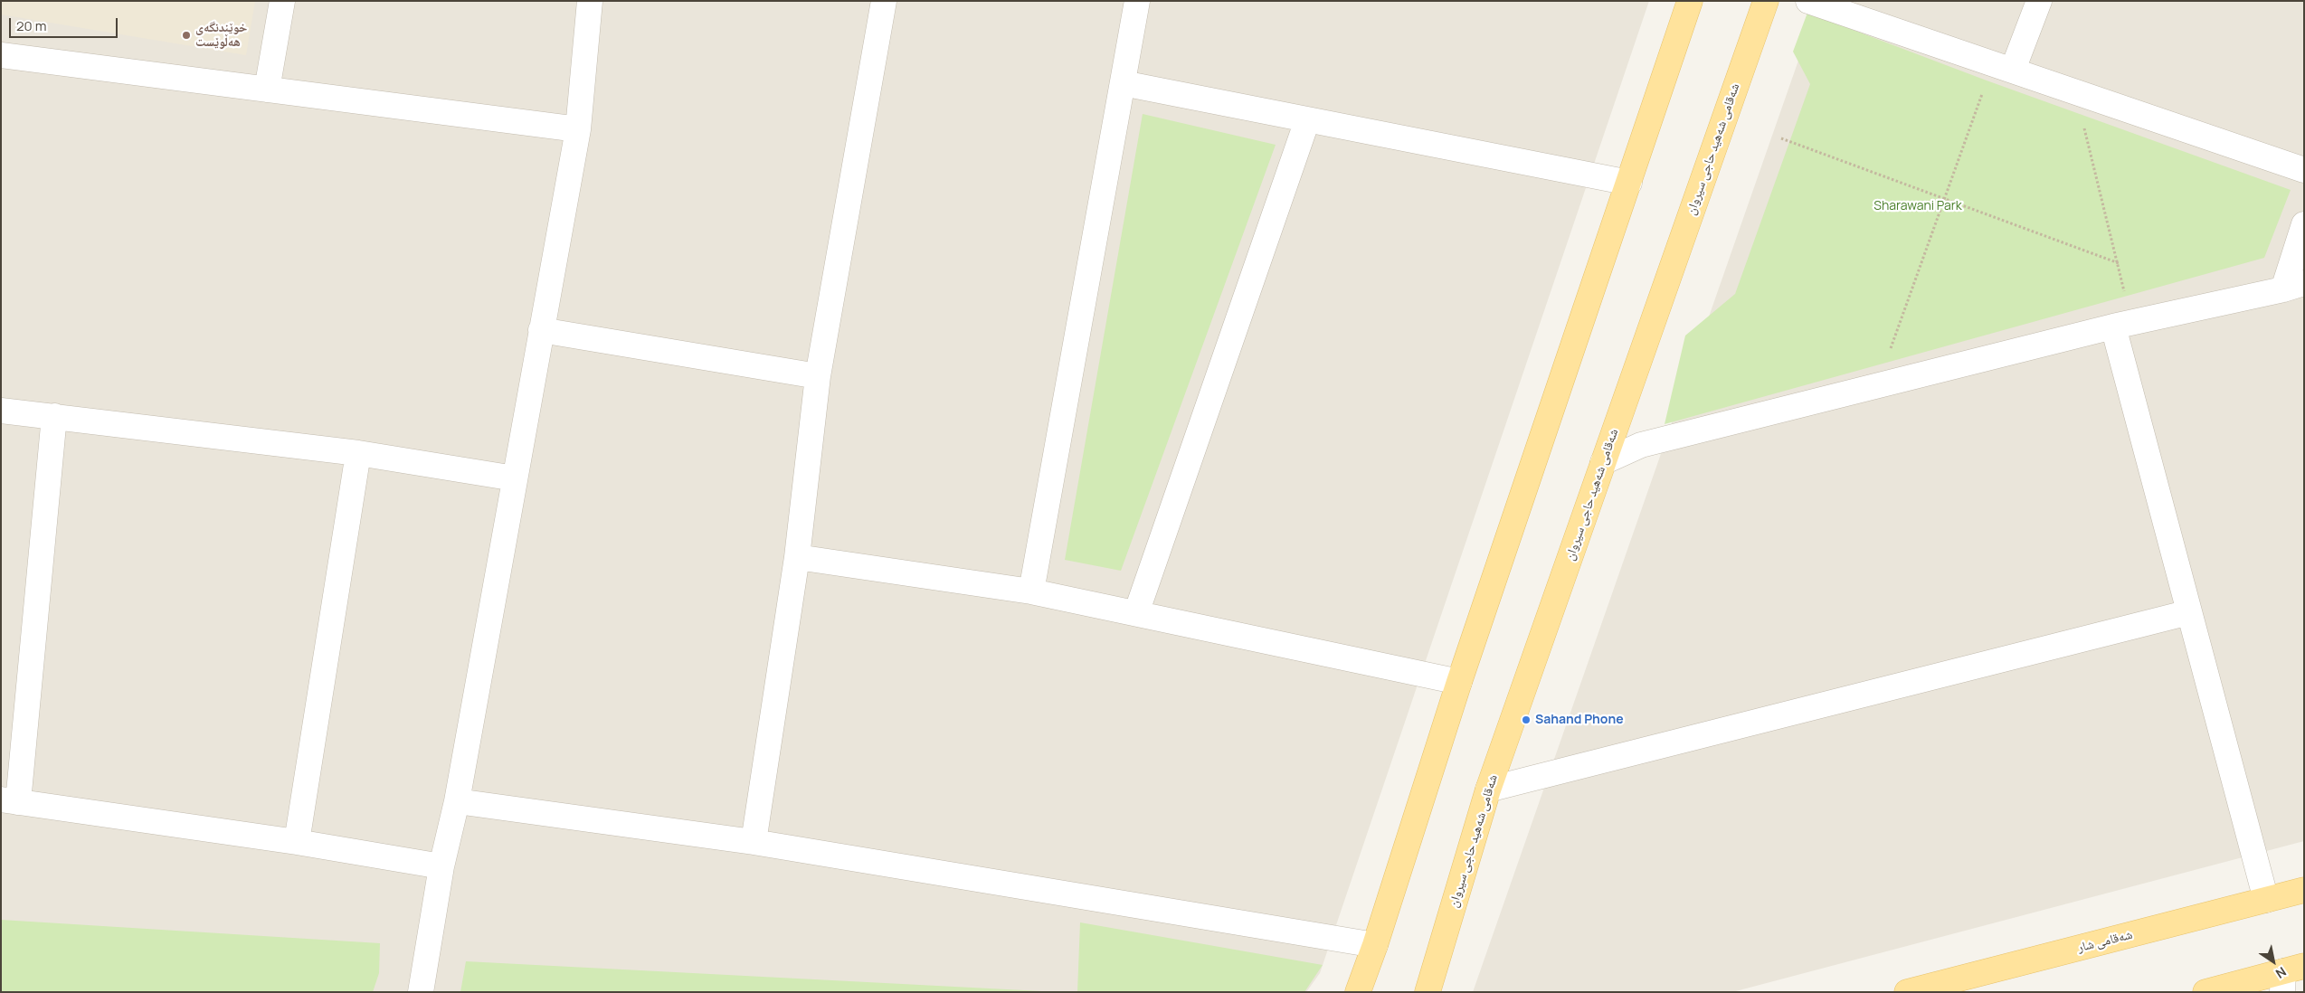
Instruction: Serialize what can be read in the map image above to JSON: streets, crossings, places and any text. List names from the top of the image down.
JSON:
{
  "streets": {
    "main road": ["شەقامی شەهید حاجی سیروان", "شەقامی شار"]
  },
  "parks": ["Sharawani Park"],
  "places": ["خوێندنگەی هەڵوێست", "Sahand Phone"],
  "scale_bar": "20 m",
  "north": "bottom right"
}
